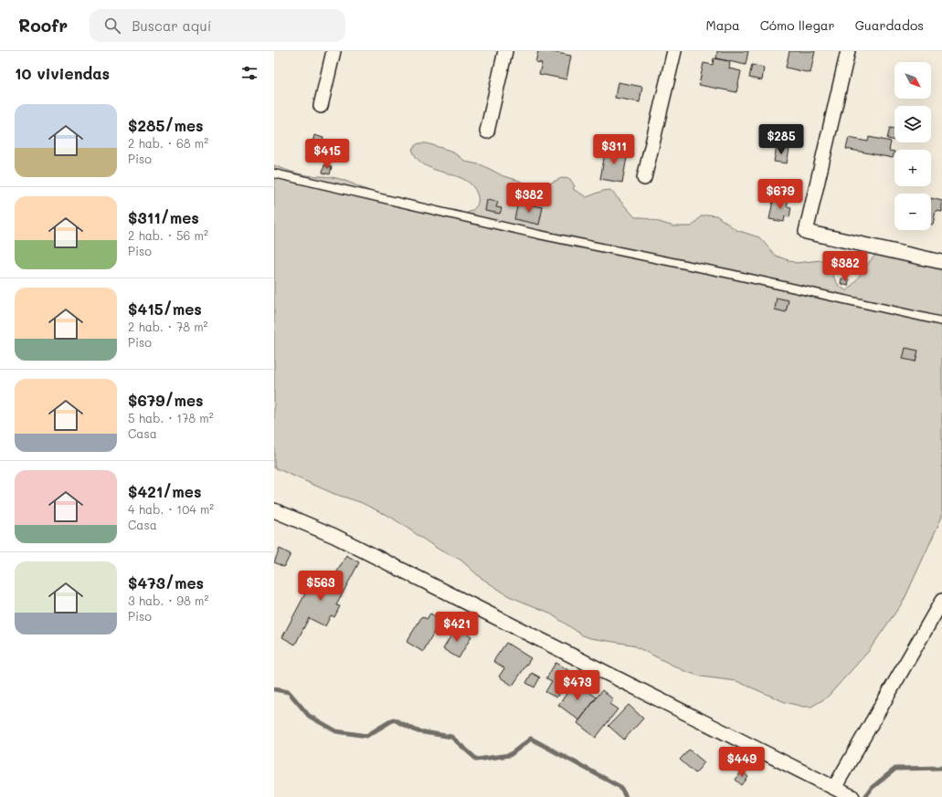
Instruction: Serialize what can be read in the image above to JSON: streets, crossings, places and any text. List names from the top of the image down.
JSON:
{
  "north": "bottom right",
  "page": {
    "header": "Roofr",
    "search": "Buscar aquí",
    "nav": ["Mapa", "Cómo llegar", "Guardados"],
    "heading": "10 viviendas",
    "map_buttons": ["+", "−"],
    "list": [
      {
        "name": "$285/mes",
        "note": "2 hab. · 68 m² · Piso"
      },
      {
        "name": "$311/mes",
        "note": "2 hab. · 56 m² · Piso"
      },
      {
        "name": "$415/mes",
        "note": "2 hab. · 78 m² · Piso"
      },
      {
        "name": "$679/mes",
        "note": "5 hab. · 178 m² · Casa"
      },
      {
        "name": "$421/mes",
        "note": "4 hab. · 104 m² · Casa"
      },
      {
        "name": "$473/mes",
        "note": "3 hab. · 98 m² · Piso"
      }
    ],
    "price": [
      "$285",
      "$311",
      "$415",
      "$679",
      "$382",
      "$382",
      "$563",
      "$421",
      "$473",
      "$449"
    ]
  }
}
